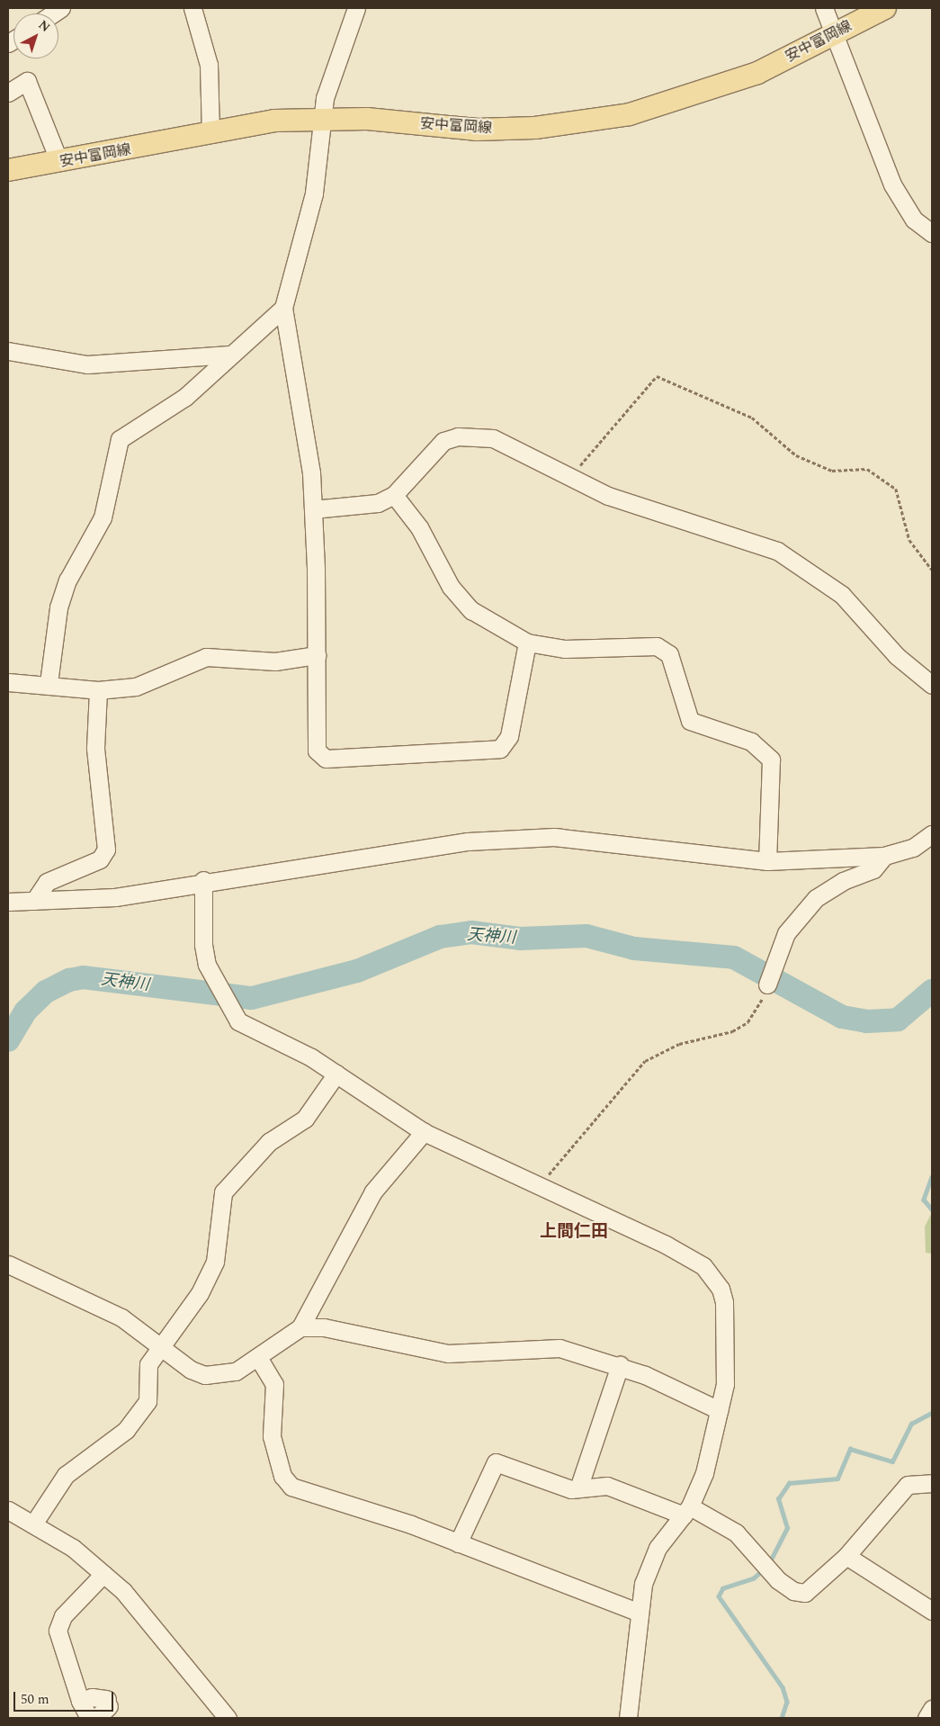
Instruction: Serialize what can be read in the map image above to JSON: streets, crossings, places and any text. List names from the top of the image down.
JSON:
{
  "streets": {
    "main road": ["安中富岡線"]
  },
  "districts": ["上間仁田"],
  "water": ["天神川"],
  "scale_bar": "50 m",
  "north": "top right"
}
